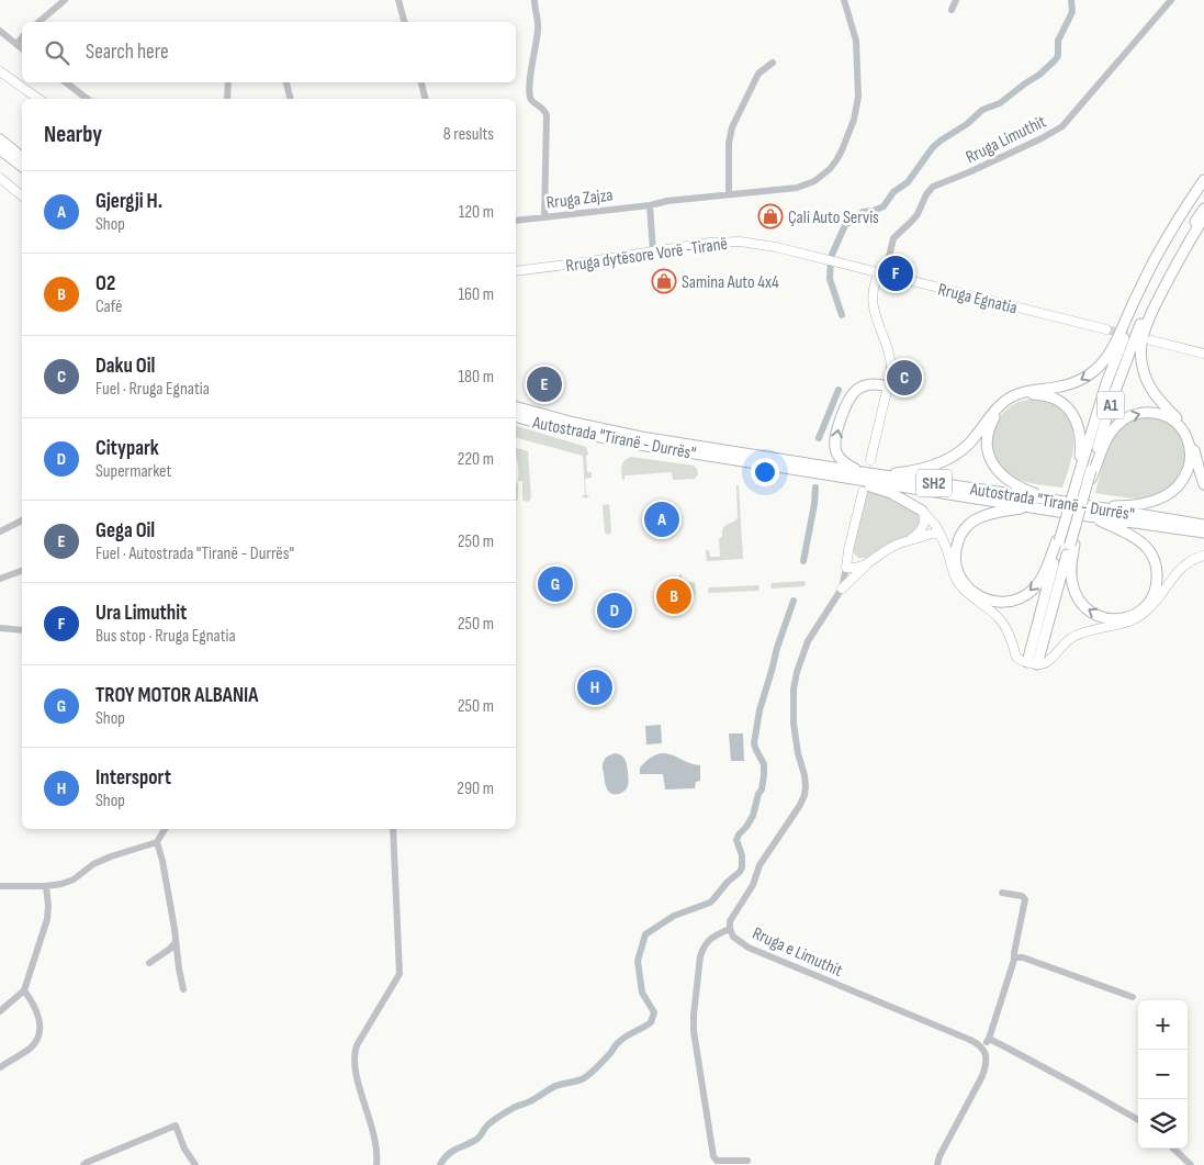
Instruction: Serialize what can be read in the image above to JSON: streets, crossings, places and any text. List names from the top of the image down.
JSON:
{
  "streets": {
    "highway": ["A1", "Autostrada \"Tiranë - Durrës\"", "SH2"],
    "main road": ["Rruga dytësore Vorë -Tiranë", "Rruga Egnatia"],
    "street": ["Rruga Limuthit", "Rruga Zajza", "Rruga e Limuthit"]
  },
  "crossings": [
    ["Rruga Limuthit", "Rruga Egnatia"],
    ["Rruga dytësore Vorë -Tiranë", "Rruga Egnatia"]
  ],
  "places": {
    "shop": ["Çali Auto Servis", "Samina Auto 4x4"]
  },
  "page": {
    "search": "Search here",
    "heading": ["Nearby", "8 results"],
    "list": [
      {
        "mark": "A",
        "name": "Gjergji H.",
        "note": "Shop",
        "value": "120 m"
      },
      {
        "mark": "B",
        "name": "O2",
        "note": "Café",
        "value": "160 m"
      },
      {
        "mark": "C",
        "name": "Daku Oil",
        "note": "Fuel · Rruga Egnatia",
        "value": "180 m"
      },
      {
        "mark": "D",
        "name": "Citypark",
        "note": "Supermarket",
        "value": "220 m"
      },
      {
        "mark": "E",
        "name": "Gega Oil",
        "note": "Fuel · Autostrada \"Tiranë - Durrës\"",
        "value": "250 m"
      },
      {
        "mark": "F",
        "name": "Ura Limuthit",
        "note": "Bus stop · Rruga Egnatia",
        "value": "250 m"
      },
      {
        "mark": "G",
        "name": "TROY MOTOR ALBANIA",
        "note": "Shop",
        "value": "250 m"
      },
      {
        "mark": "H",
        "name": "Intersport",
        "note": "Shop",
        "value": "290 m"
      }
    ],
    "pins": [
      "F",
      "C",
      "E",
      "A",
      "G",
      "B",
      "D",
      "H"
    ],
    "map_buttons": ["+", "−"]
  }
}
